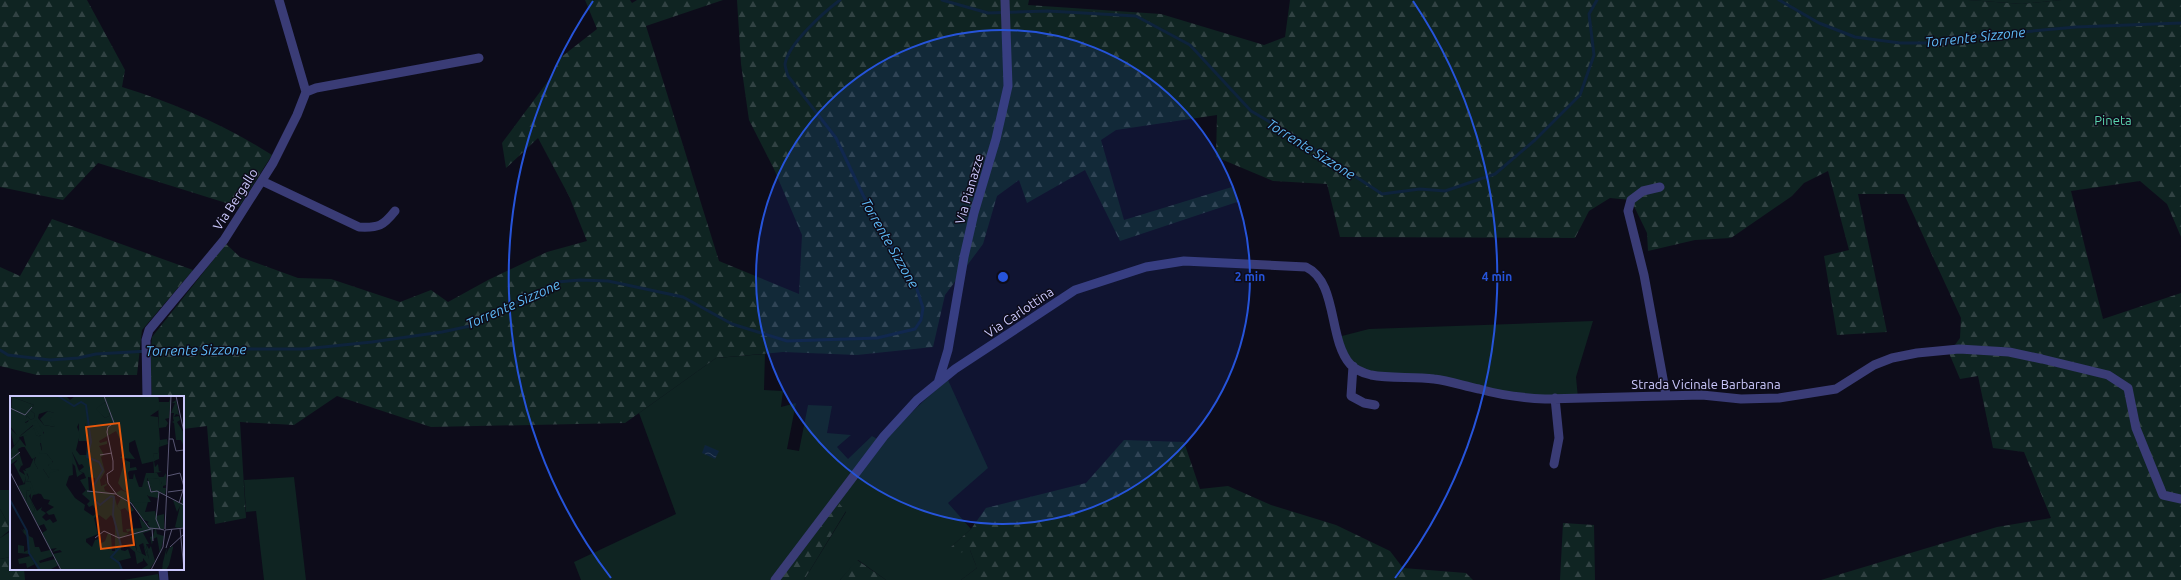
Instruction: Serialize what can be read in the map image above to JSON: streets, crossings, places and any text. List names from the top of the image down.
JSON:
{
  "streets": {
    "street": [
      "Via Pianazze",
      "Via Bergallo",
      "Via Carlottina",
      "Strada Vicinale Barbarana"
    ]
  },
  "crossings": [
    ["Via Pianazze", "Via Carlottina"],
    ["Via Carlottina", "Strada Vicinale Barbarana"]
  ],
  "water": ["Torrente Sizzone"],
  "parks": ["Pineta"],
  "rings": ["2 min", "4 min"]
}
